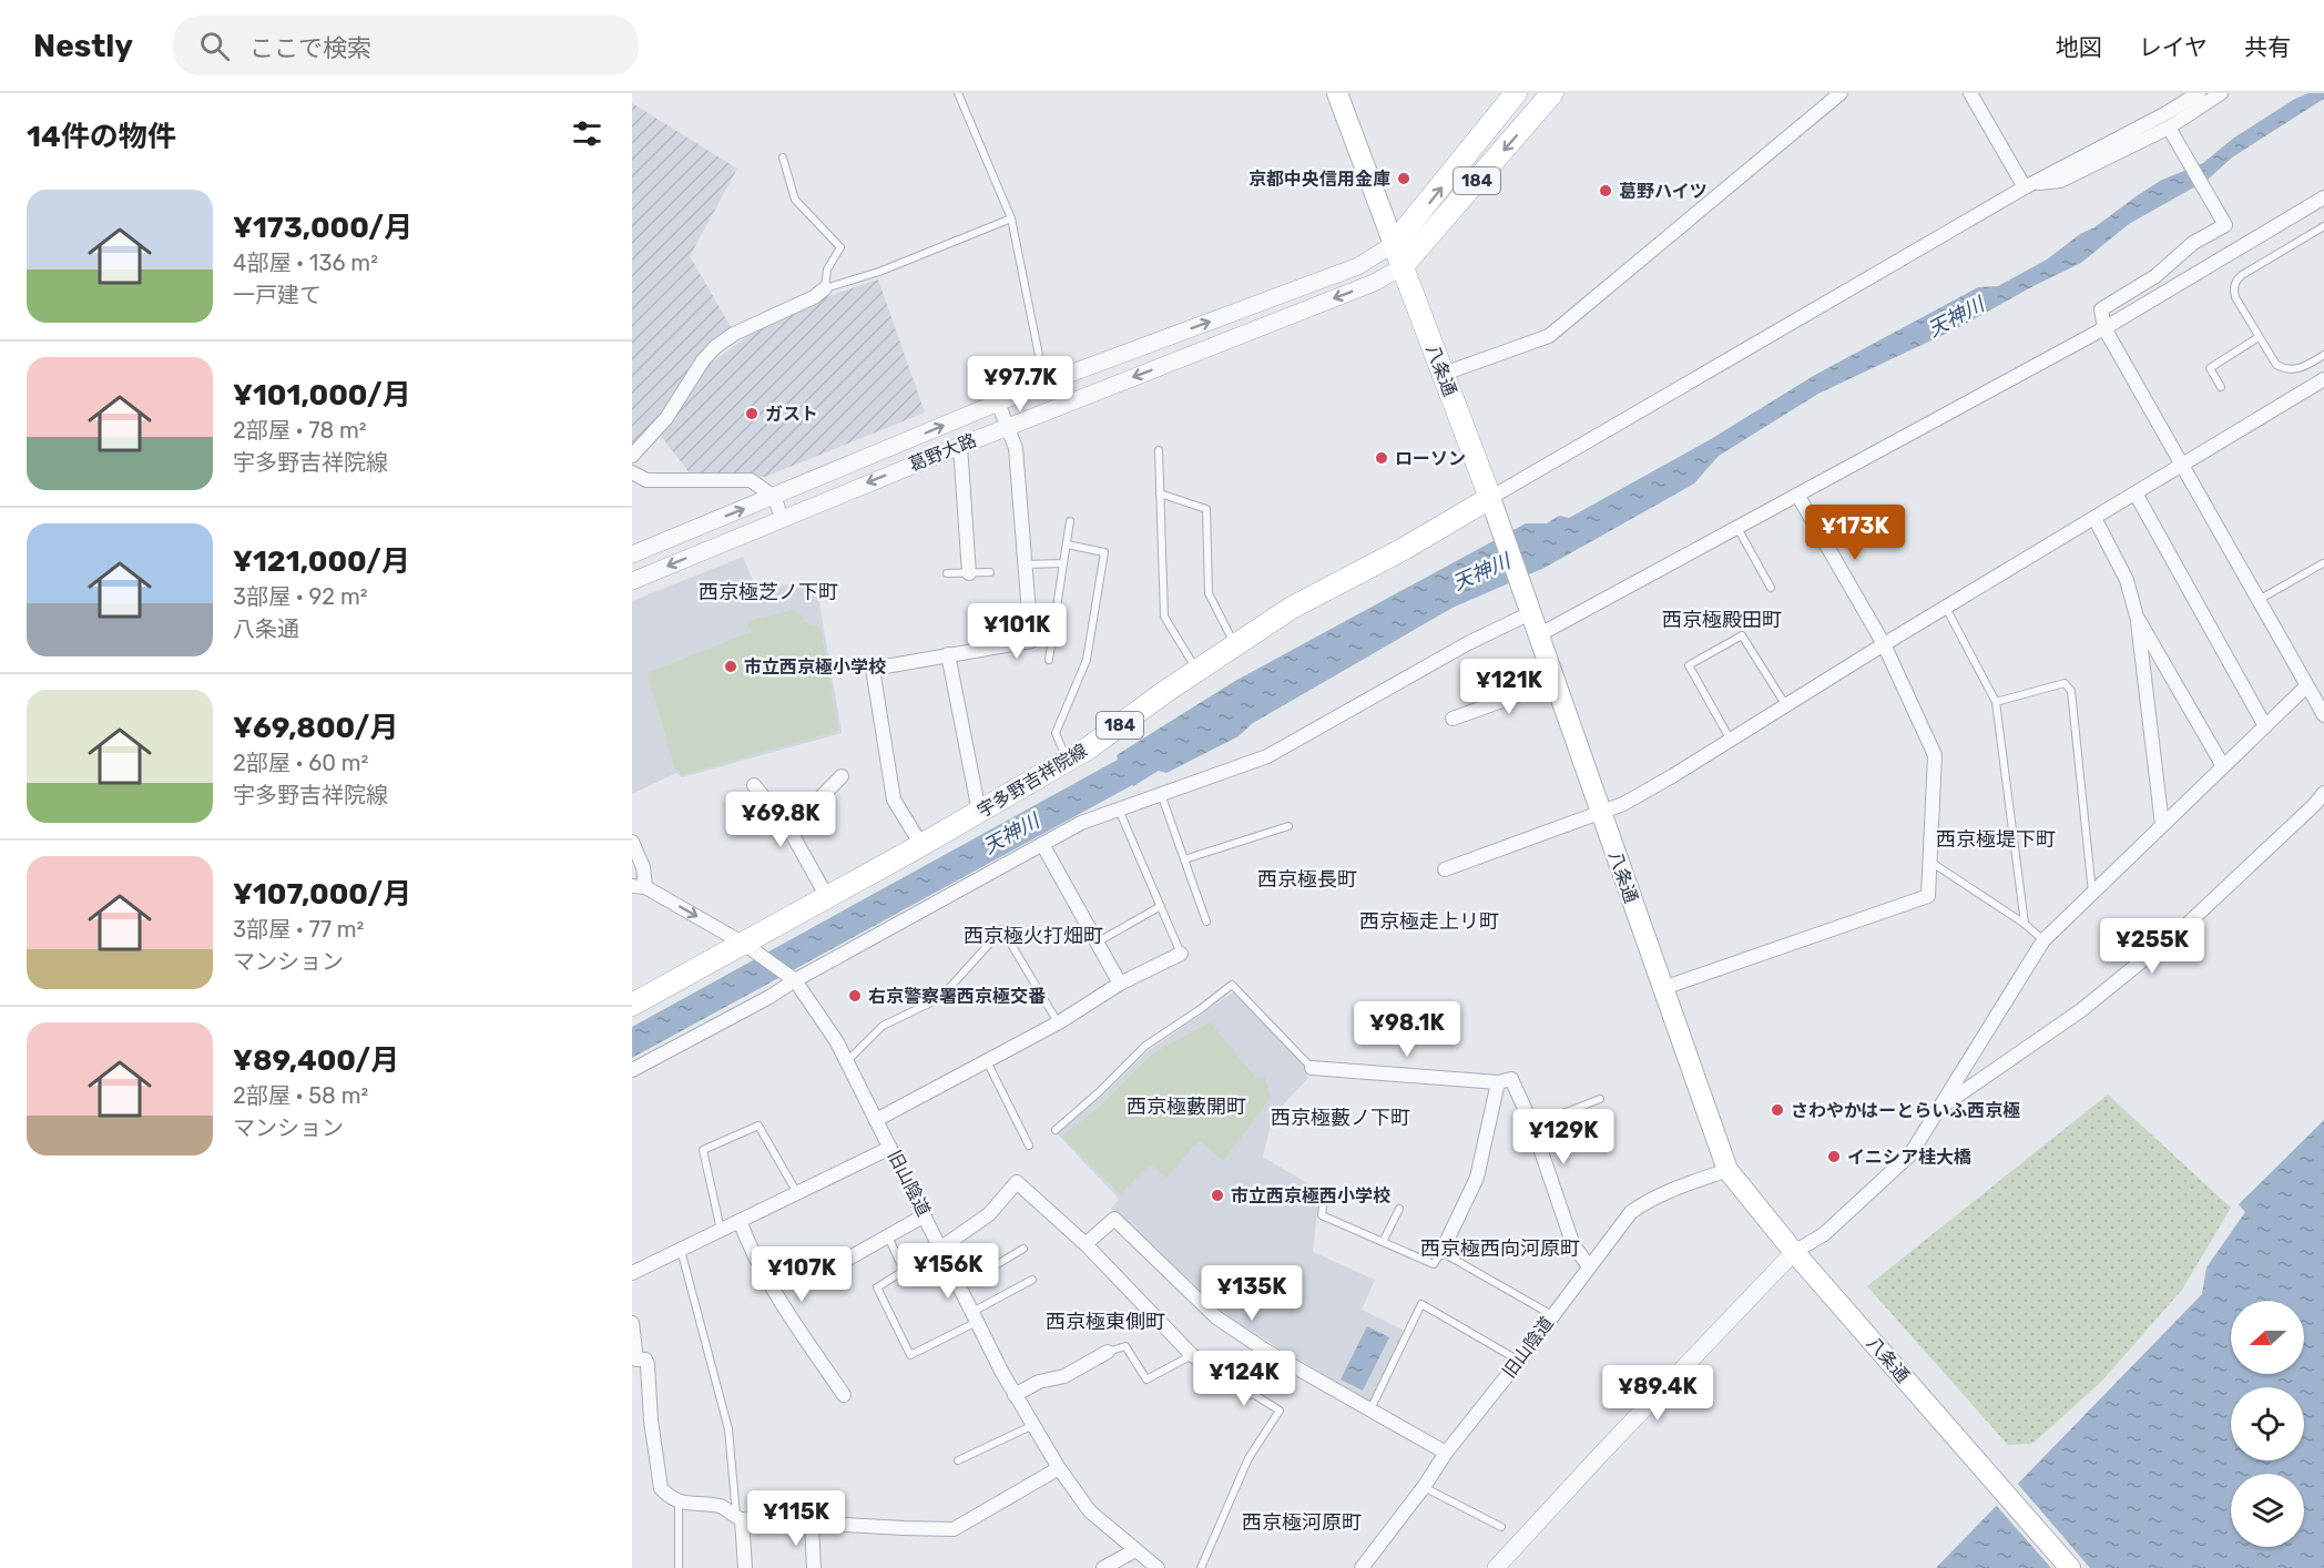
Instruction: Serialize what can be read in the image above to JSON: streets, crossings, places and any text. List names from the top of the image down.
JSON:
{
  "streets": {
    "main road": ["184", "八条通", "宇多野吉祥院線"],
    "street": ["葛野大路", "旧山陰道"]
  },
  "crossings": [
    ["184", "八条通"],
    ["184", "葛野大路"],
    ["八条通", "葛野大路"],
    ["八条通", "宇多野吉祥院線"],
    ["八条通", "旧山陰道"],
    ["宇多野吉祥院線", "旧山陰道"]
  ],
  "districts": [
    "西京極芝ノ下町",
    "西京極殿田町",
    "西京極堤下町",
    "西京極長町",
    "西京極走上リ町",
    "西京極火打畑町",
    "西京極藪開町",
    "西京極藪ノ下町",
    "西京極西向河原町",
    "西京極東側町",
    "西京極河原町"
  ],
  "water": ["天神川"],
  "places": [
    "京都中央信用金庫",
    "葛野ハイツ",
    "ガスト",
    "ローソン",
    "市立西京極小学校",
    "右京警察署西京極交番",
    "さわやかはーとらいふ西京極",
    "イニシア桂大橋",
    "市立西京極西小学校"
  ],
  "north": "left",
  "page": {
    "header": "Nestly",
    "search": "ここで検索",
    "nav": ["地図", "レイヤ", "共有"],
    "heading": "14件の物件",
    "list": [
      {
        "name": "¥173,000/月",
        "note": "4部屋 · 136 m² · 一戸建て"
      },
      {
        "name": "¥101,000/月",
        "note": "2部屋 · 78 m² · 宇多野吉祥院線"
      },
      {
        "name": "¥121,000/月",
        "note": "3部屋 · 92 m² · 八条通"
      },
      {
        "name": "¥69,800/月",
        "note": "2部屋 · 60 m² · 宇多野吉祥院線"
      },
      {
        "name": "¥107,000/月",
        "note": "3部屋 · 77 m² · マンション"
      },
      {
        "name": "¥89,400/月",
        "note": "2部屋 · 58 m² · マンション"
      }
    ],
    "price": [
      "¥97.7K",
      "¥173K",
      "¥101K",
      "¥121K",
      "¥69.8K",
      "¥255K",
      "¥98.1K",
      "¥129K",
      "¥156K",
      "¥107K",
      "¥135K",
      "¥124K",
      "¥89.4K",
      "¥115K"
    ]
  }
}
